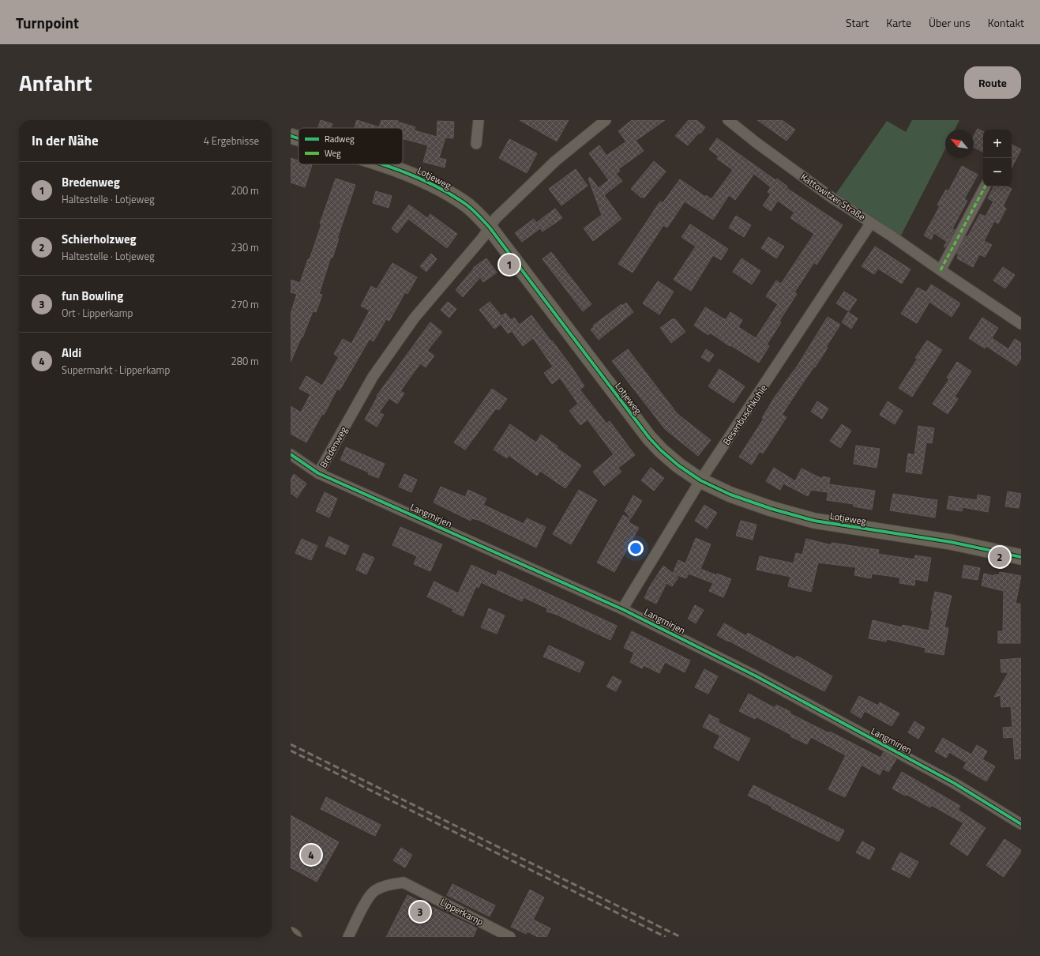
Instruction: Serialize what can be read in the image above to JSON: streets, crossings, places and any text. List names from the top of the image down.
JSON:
{
  "streets": {
    "street": [
      "Lotjeweg",
      "Kattowitzer Straße",
      "Besenbuschkuhle",
      "Bredenweg",
      "Langmirjen",
      "Lipperkamp"
    ]
  },
  "crossings": [
    ["Lotjeweg", "Besenbuschkuhle"],
    ["Lotjeweg", "Bredenweg"],
    ["Kattowitzer Straße", "Besenbuschkuhle"],
    ["Besenbuschkuhle", "Langmirjen"],
    ["Bredenweg", "Langmirjen"]
  ],
  "legend": ["Radweg", "Weg"],
  "north": "top left",
  "page": {
    "header": "Turnpoint",
    "nav": [
      "Start",
      "Karte",
      "Über uns",
      "Kontakt"
    ],
    "title": "Anfahrt",
    "buttons": "Route",
    "heading": ["In der Nähe", "4 Ergebnisse"],
    "map_buttons": ["+", "−"],
    "list": [
      {
        "mark": "1",
        "name": "Bredenweg",
        "note": "Haltestelle · Lotjeweg",
        "value": "200 m"
      },
      {
        "mark": "2",
        "name": "Schierholzweg",
        "note": "Haltestelle · Lotjeweg",
        "value": "230 m"
      },
      {
        "mark": "3",
        "name": "fun Bowling",
        "note": "Ort · Lipperkamp",
        "value": "270 m"
      },
      {
        "mark": "4",
        "name": "Aldi",
        "note": "Supermarkt · Lipperkamp",
        "value": "280 m"
      }
    ],
    "pins": [
      "1",
      "2",
      "4",
      "3"
    ]
  }
}
